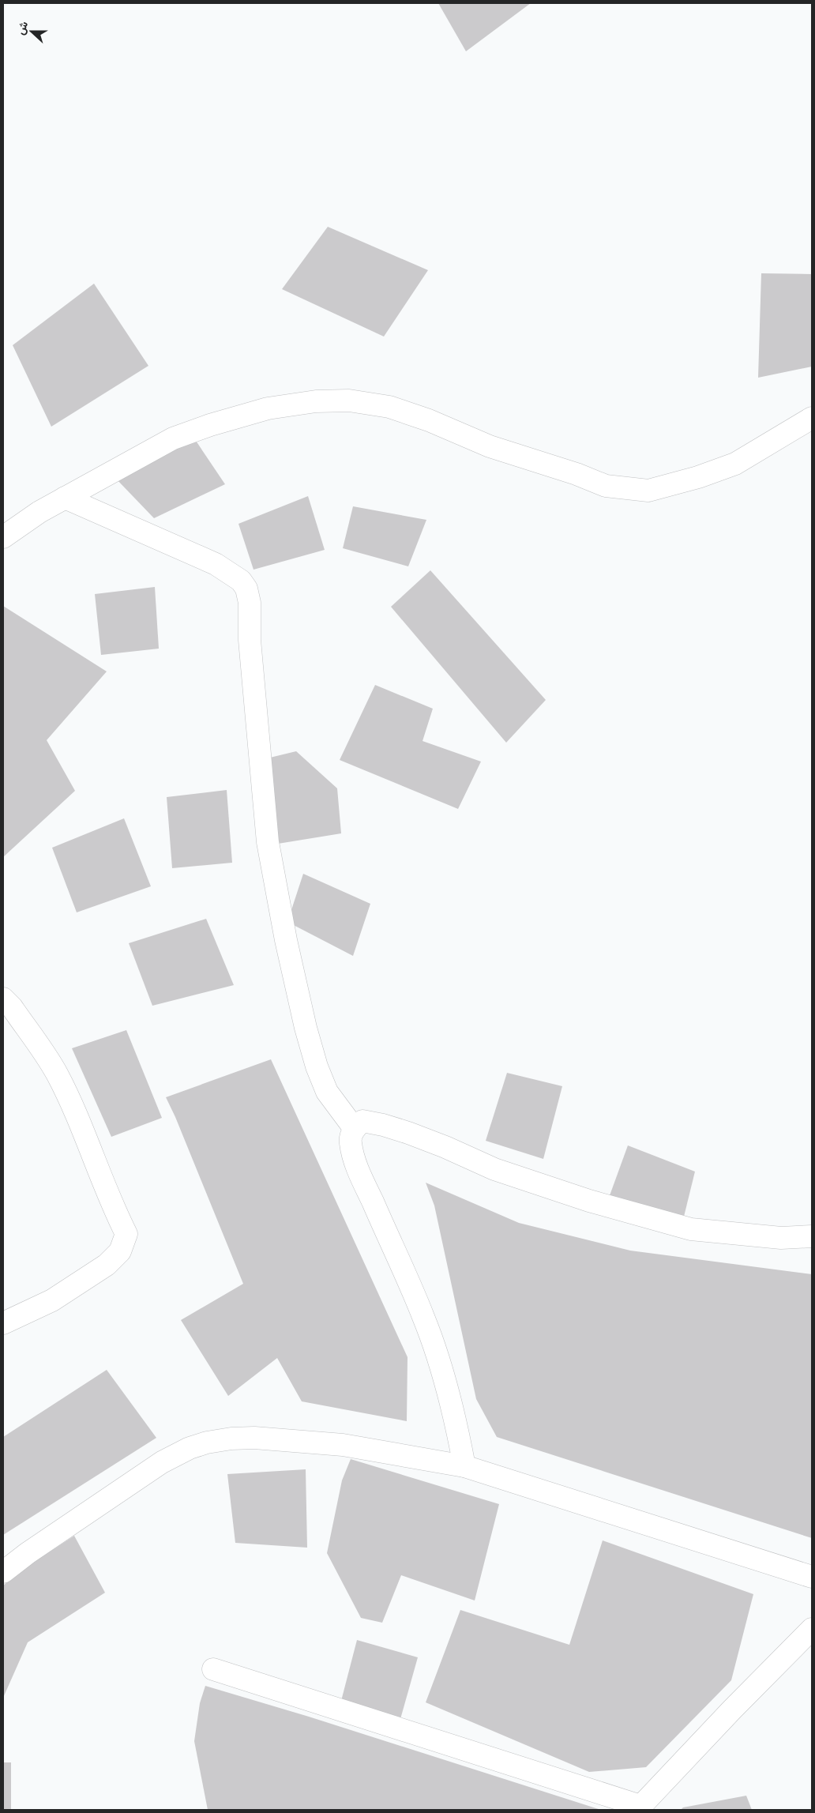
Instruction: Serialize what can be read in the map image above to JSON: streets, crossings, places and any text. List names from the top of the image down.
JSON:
{
  "north": "left"
}
